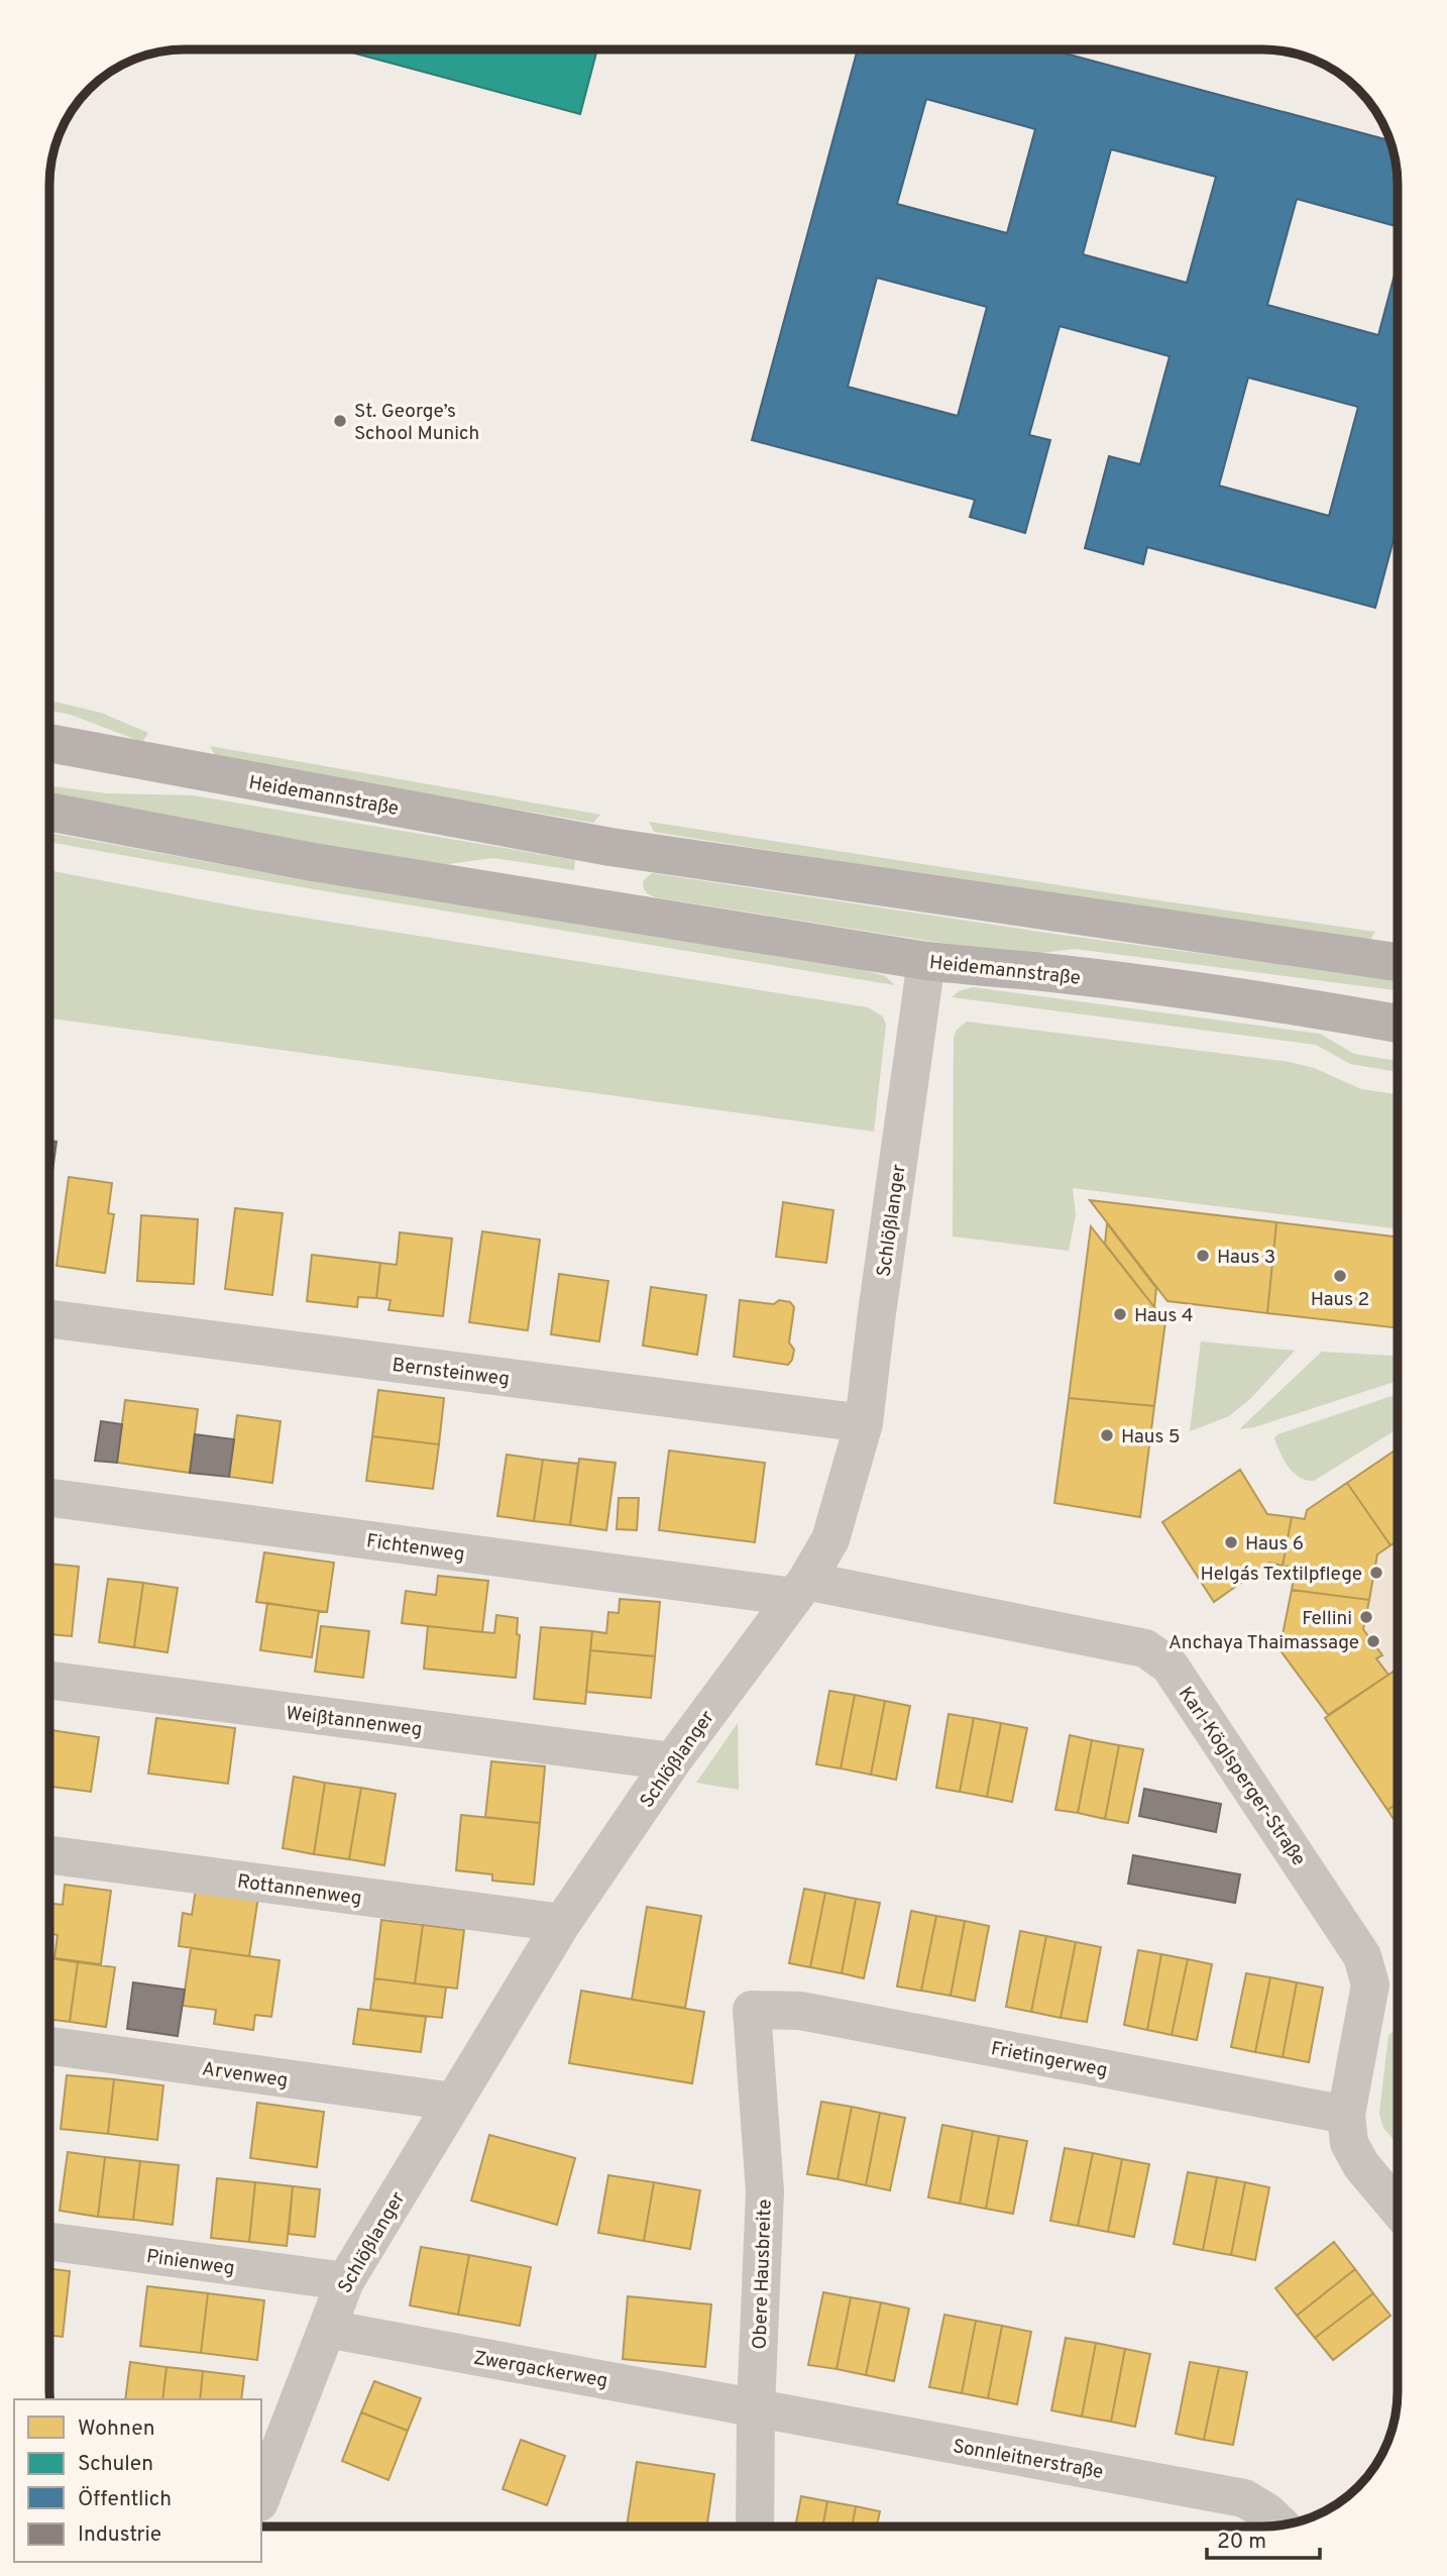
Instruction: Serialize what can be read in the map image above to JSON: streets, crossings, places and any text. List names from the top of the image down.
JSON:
{
  "streets": {
    "main road": ["Heidemannstraße"],
    "street": [
      "Schlößlanger",
      "Bernsteinweg",
      "Fichtenweg",
      "Weißtannenweg",
      "Karl-Köglsperger-Straße",
      "Rottannenweg",
      "Frietingerweg",
      "Arvenweg",
      "Pinienweg",
      "Obere Hausbreite",
      "Zwergackerweg",
      "Sonnleitnerstraße"
    ]
  },
  "crossings": [
    ["Heidemannstraße", "Schlößlanger"],
    ["Schlößlanger", "Bernsteinweg"],
    ["Schlößlanger", "Fichtenweg"],
    ["Schlößlanger", "Weißtannenweg"],
    ["Schlößlanger", "Karl-Köglsperger-Straße"],
    ["Schlößlanger", "Rottannenweg"],
    ["Schlößlanger", "Arvenweg"],
    ["Schlößlanger", "Pinienweg"],
    ["Schlößlanger", "Zwergackerweg"],
    ["Fichtenweg", "Karl-Köglsperger-Straße"],
    ["Karl-Köglsperger-Straße", "Frietingerweg"],
    ["Frietingerweg", "Obere Hausbreite"],
    ["Obere Hausbreite", "Zwergackerweg"],
    ["Obere Hausbreite", "Sonnleitnerstraße"],
    ["Zwergackerweg", "Sonnleitnerstraße"]
  ],
  "places": [
    "St. George’s School Munich",
    "Haus 3",
    "Haus 2",
    "Haus 4",
    "Haus 5",
    "Haus 6",
    "Helga´s Textilpflege",
    "Fellini",
    "Anchaya Thaimassage"
  ],
  "legend": [
    "Wohnen",
    "Schulen",
    "Öffentlich",
    "Industrie"
  ],
  "scale_bar": "20 m"
}
